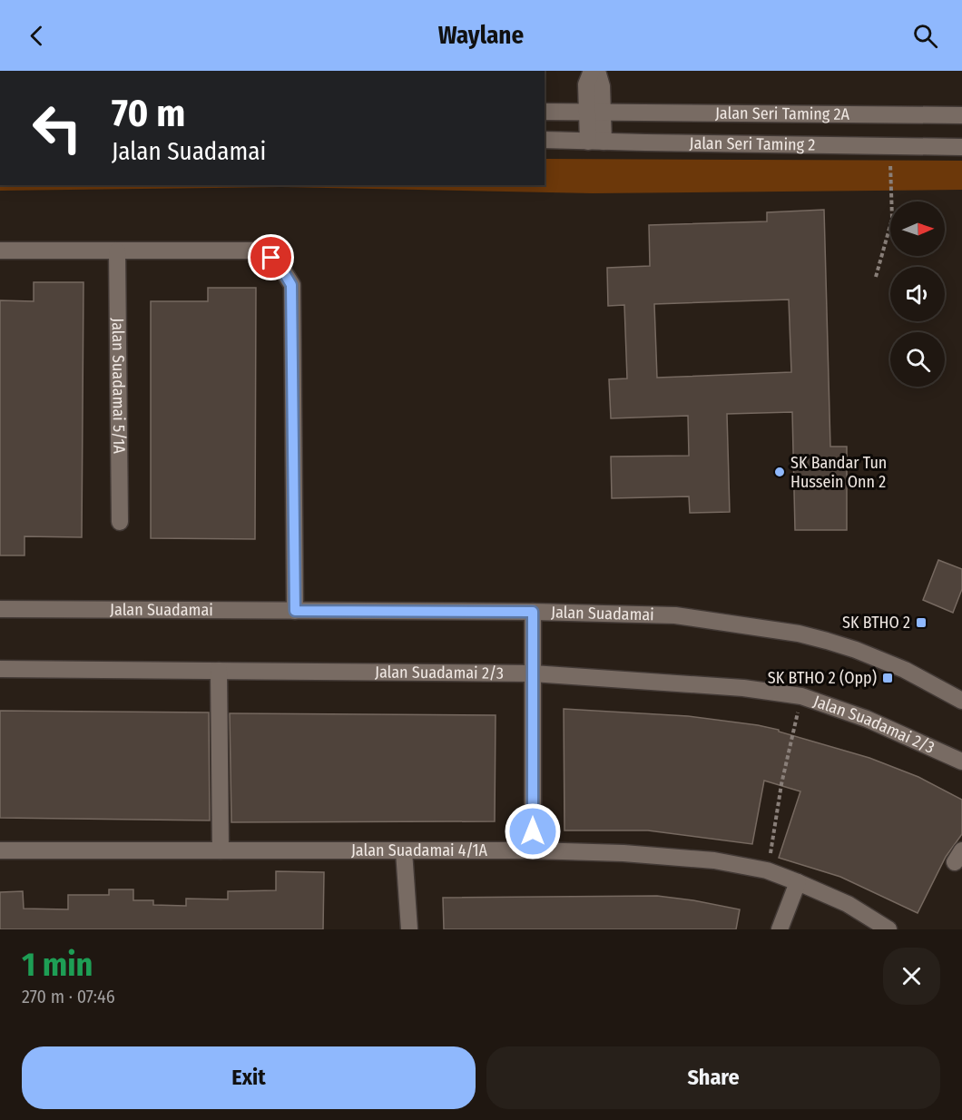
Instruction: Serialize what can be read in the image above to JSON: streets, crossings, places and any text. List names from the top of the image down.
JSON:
{
  "streets": {
    "street": [
      "Jalan Seri Taming 2A",
      "Jalan Seri Taming 2",
      "Jalan Suadamai 5/1A",
      "Jalan Suadamai",
      "Jalan Suadamai 2/3",
      "Jalan Suadamai 4/1A"
    ]
  },
  "places": {
    "other": ["SK Bandar Tun Hussein Onn 2"],
    "transit": ["SK BTHO 2", "SK BTHO 2 (Opp)"]
  },
  "north": "right",
  "page": {
    "header": "Waylane",
    "turn": ["70 m", "Jalan Suadamai"],
    "heading": ["1 min", "270 m · 07:46"],
    "buttons": ["Exit", "Share"]
  }
}
